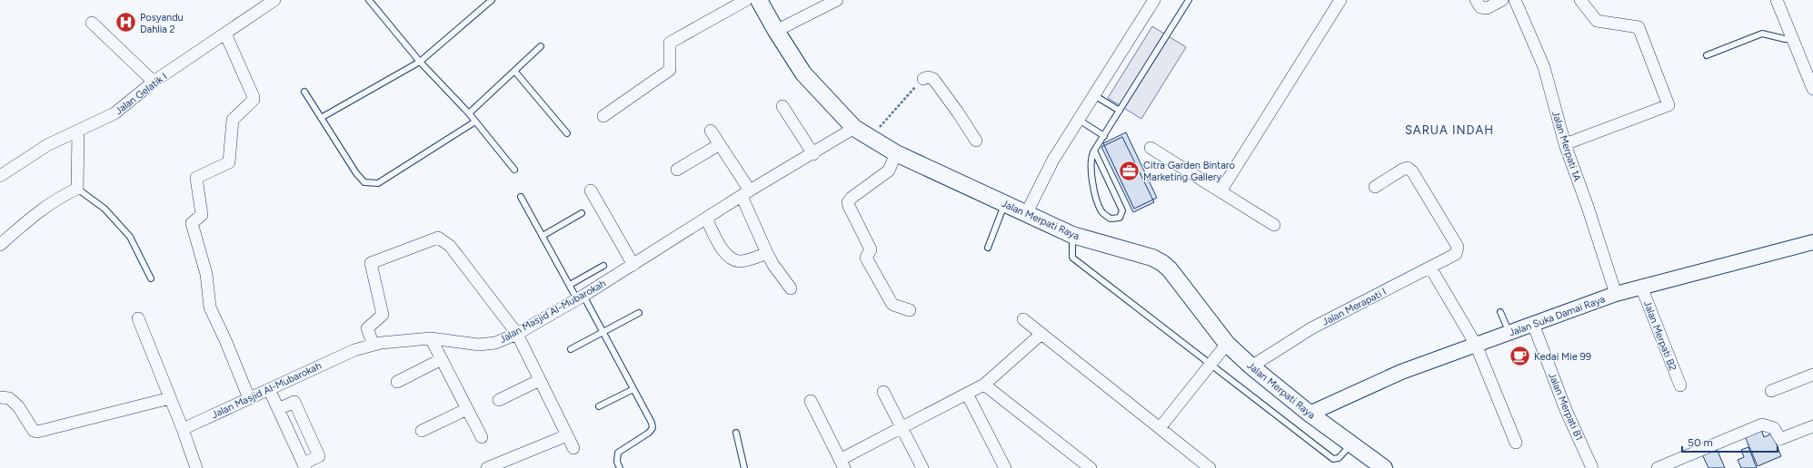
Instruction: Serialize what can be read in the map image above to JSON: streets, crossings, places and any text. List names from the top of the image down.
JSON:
{
  "streets": {
    "main road": ["Jalan Merpati Raya"],
    "street": [
      "Jalan Gelatik I",
      "Jalan Merpati 1A",
      "Jalan Merapati I",
      "Jalan Masjid Al-Mubarokah",
      "Jalan Suka Damai Raya",
      "Jalan Merpati B2",
      "Jalan Merpati B1"
    ]
  },
  "crossings": [
    ["Jalan Merpati 1A", "Jalan Suka Damai Raya"],
    ["Jalan Merpati Raya", "Jalan Merapati I"],
    ["Jalan Merpati Raya", "Jalan Masjid Al-Mubarokah"],
    ["Jalan Merpati Raya", "Jalan Suka Damai Raya"],
    ["Jalan Suka Damai Raya", "Jalan Merpati B2"],
    ["Jalan Suka Damai Raya", "Jalan Merpati B1"]
  ],
  "districts": ["SARUA INDAH"],
  "places": {
    "hospital": ["Posyandu Dahlia 2"],
    "office": ["Citra Garden Bintaro Marketing Gallery"],
    "cafe": ["Kedai Mie 99"]
  },
  "scale_bar": "50 m"
}
